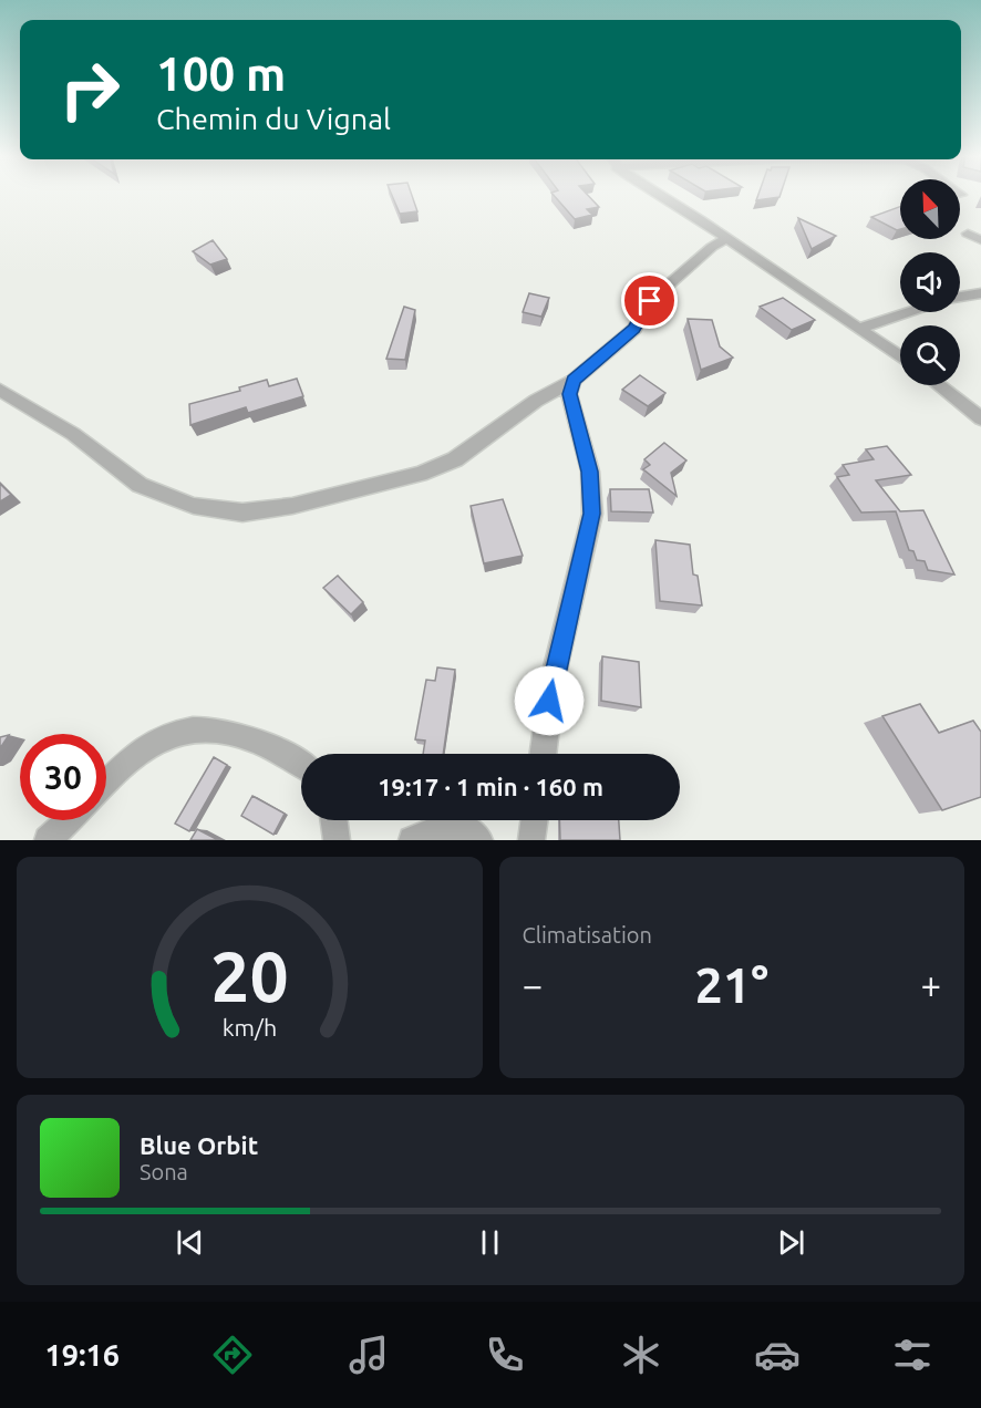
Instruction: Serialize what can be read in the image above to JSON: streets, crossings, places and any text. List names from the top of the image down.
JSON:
{
  "north": "top left",
  "page": {
    "turn": ["100 m", "Chemin du Vignal"],
    "limit": "30",
    "trip": "19:17 · 1 min · 160 m",
    "tile": "Climatisation",
    "heat": ["−", "21°", "+"],
    "song": ["Blue Orbit", "Sona"],
    "tabs": "19:16",
    "gauge": ["20", "km/h"]
  }
}
